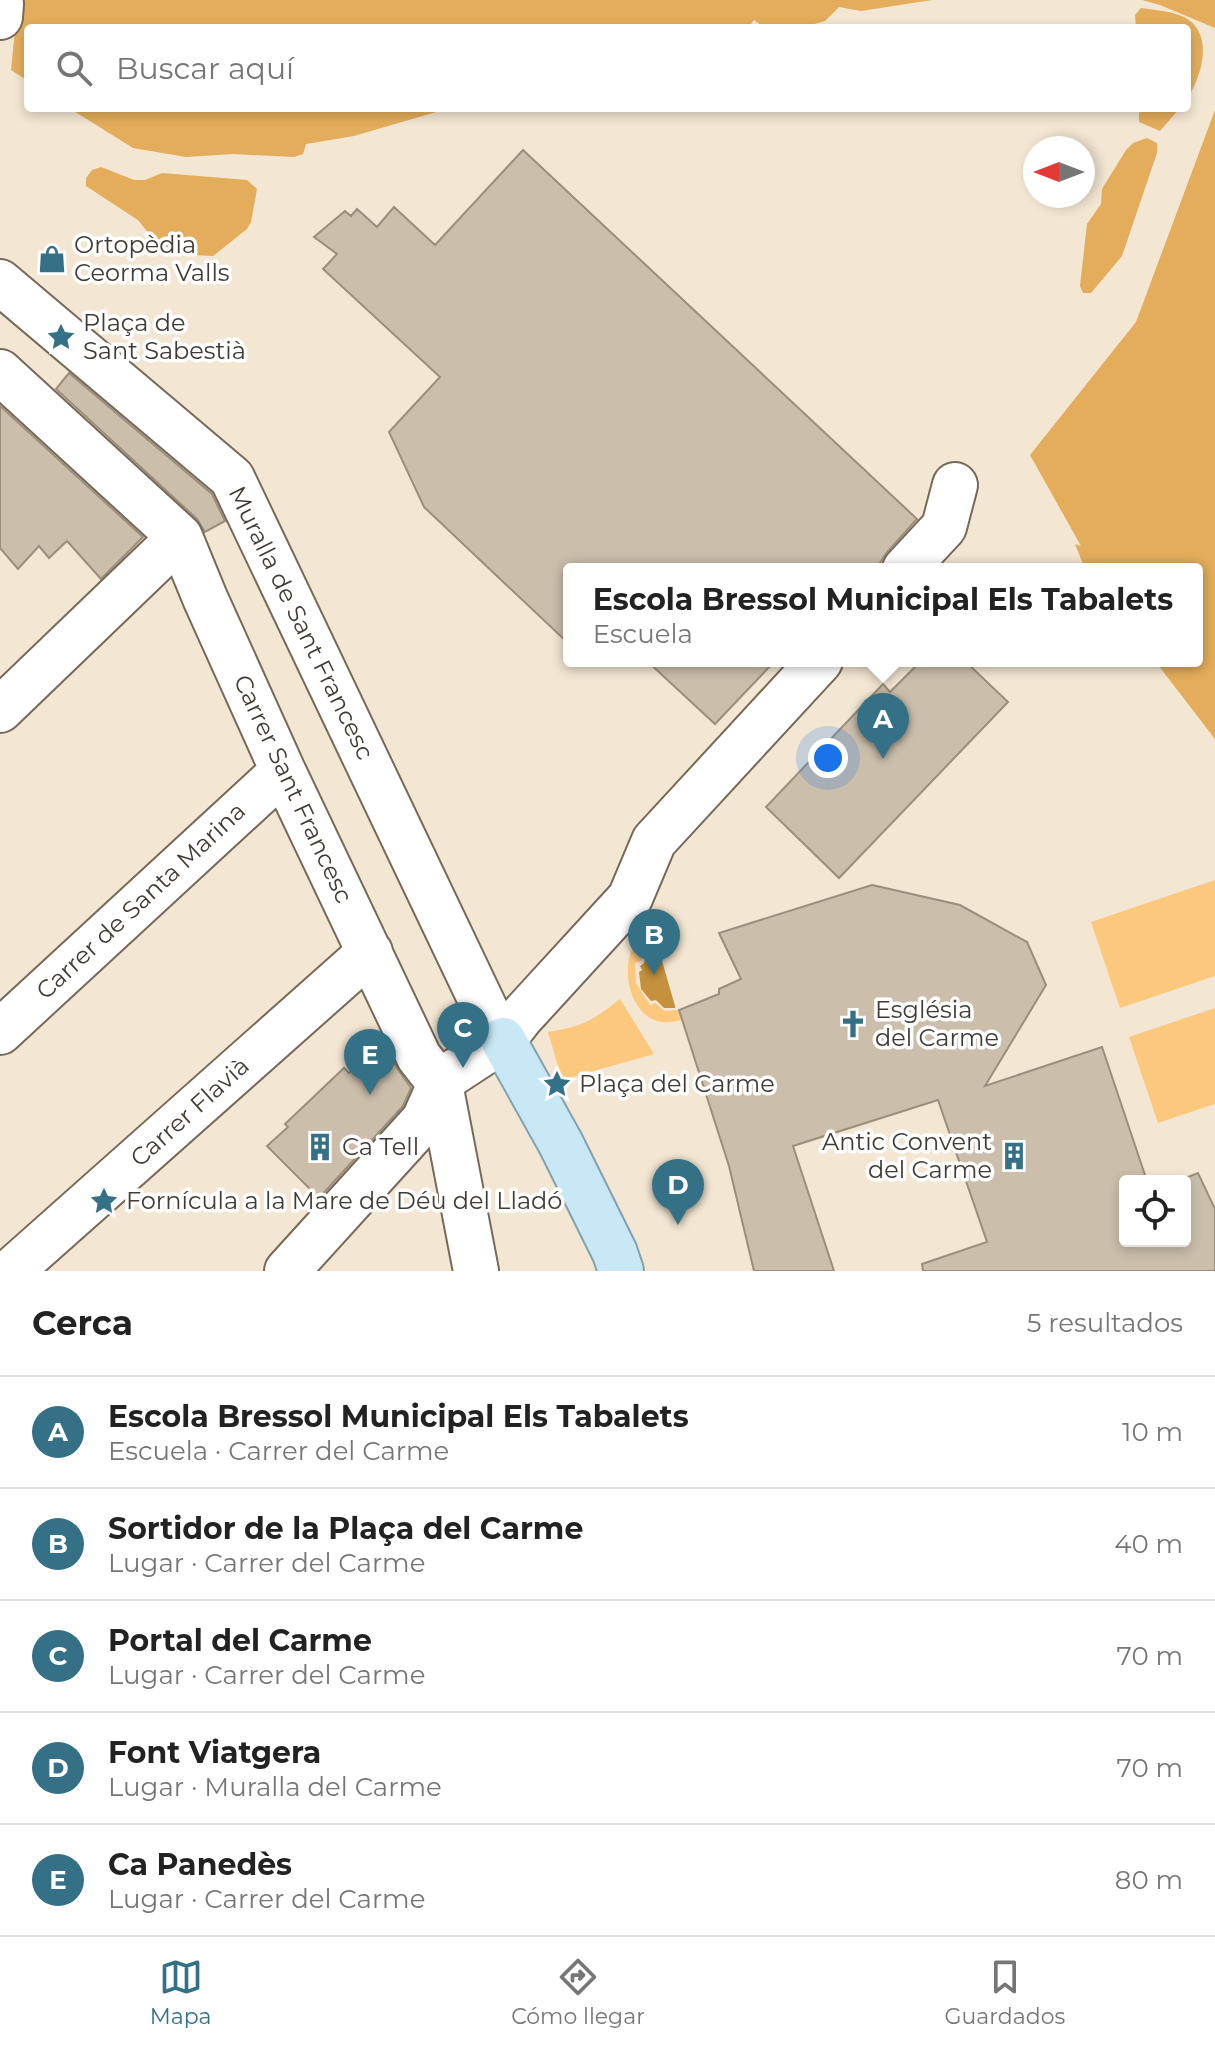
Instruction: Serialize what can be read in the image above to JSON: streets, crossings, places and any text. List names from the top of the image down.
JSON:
{
  "streets": {
    "street": [
      "Muralla de Sant Francesc",
      "Carrer Sant Francesc",
      "Carrer de Santa Marina",
      "Carrer Flavià"
    ]
  },
  "crossings": [
    ["Carrer Sant Francesc", "Carrer de Santa Marina"],
    ["Carrer Sant Francesc", "Carrer Flavià"]
  ],
  "places": {
    "shop": ["Ortopèdia Ceorma Valls"],
    "place": ["Plaça de Sant Sabestià", "Plaça del Carme", "Fornícula a la Mare de Déu del Lladó"],
    "church": ["Església del Carme"],
    "building": ["Ca Tell", "Antic Convent del Carme"]
  },
  "north": "left",
  "page": {
    "search": "Buscar aquí",
    "popup": ["Escola Bressol Municipal Els Tabalets", "Escuela"],
    "pins": [
      "A",
      "B",
      "C",
      "E",
      "D"
    ],
    "heading": ["Cerca", "5 resultados"],
    "list": [
      {
        "mark": "A",
        "name": "Escola Bressol Municipal Els Tabalets",
        "note": "Escuela · Carrer del Carme",
        "value": "10 m"
      },
      {
        "mark": "B",
        "name": "Sortidor de la Plaça del Carme",
        "note": "Lugar · Carrer del Carme",
        "value": "40 m"
      },
      {
        "mark": "C",
        "name": "Portal del Carme",
        "note": "Lugar · Carrer del Carme",
        "value": "70 m"
      },
      {
        "mark": "D",
        "name": "Font Viatgera",
        "note": "Lugar · Muralla del Carme",
        "value": "70 m"
      },
      {
        "mark": "E",
        "name": "Ca Panedès",
        "note": "Lugar · Carrer del Carme",
        "value": "80 m"
      }
    ],
    "nav": ["Mapa", "Cómo llegar", "Guardados"]
  }
}
